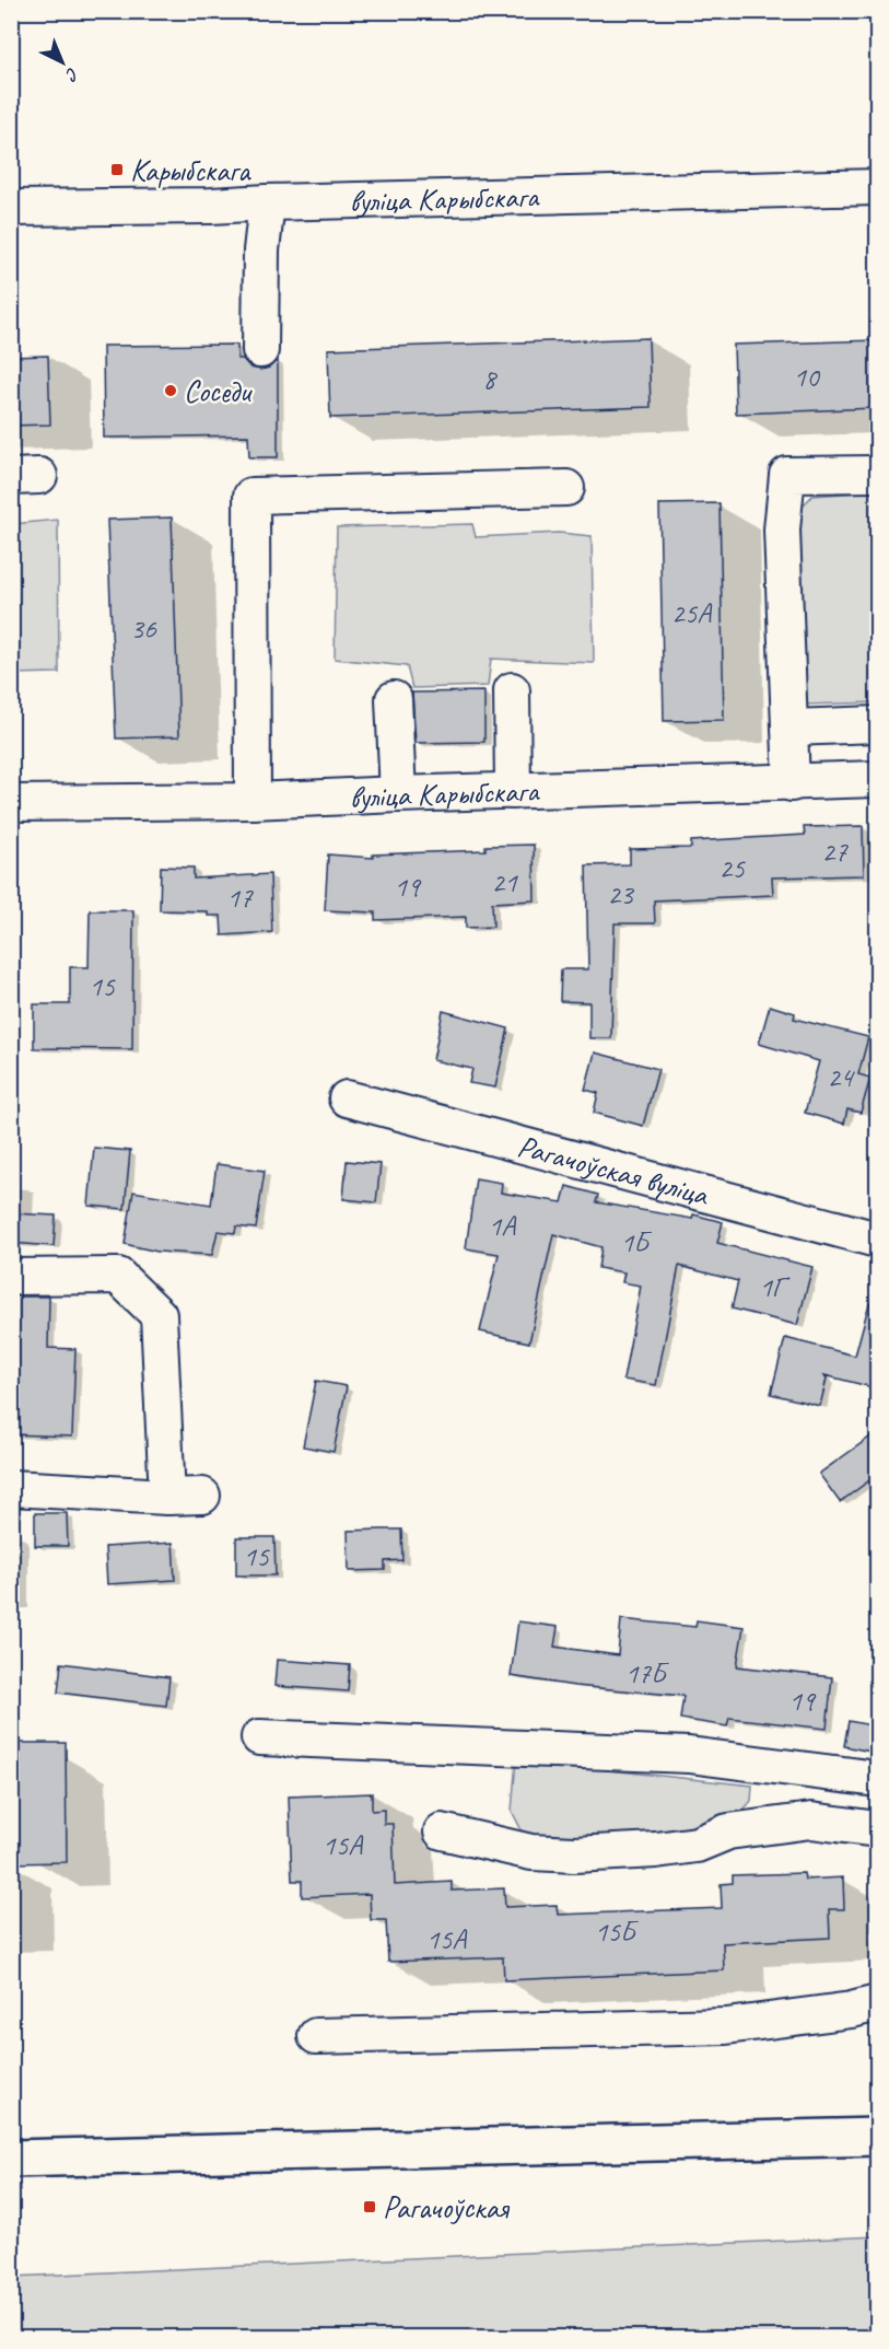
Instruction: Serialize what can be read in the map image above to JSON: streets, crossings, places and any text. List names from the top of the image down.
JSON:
{
  "streets": {
    "street": ["вуліца Карыбскага", "Рагачоўская вуліца"]
  },
  "places": {
    "transit": ["Карыбскага", "Рагачоўская"],
    "other": ["Соседи"]
  },
  "house_numbers": [
    "10",
    "8",
    "25А",
    "36",
    "27",
    "25",
    "21",
    "19",
    "23",
    "17",
    "15",
    "24",
    "1А",
    "1Б",
    "1Г",
    "15",
    "17Б",
    "19",
    "15А",
    "15Б",
    "15А"
  ],
  "north": "bottom right"
}
